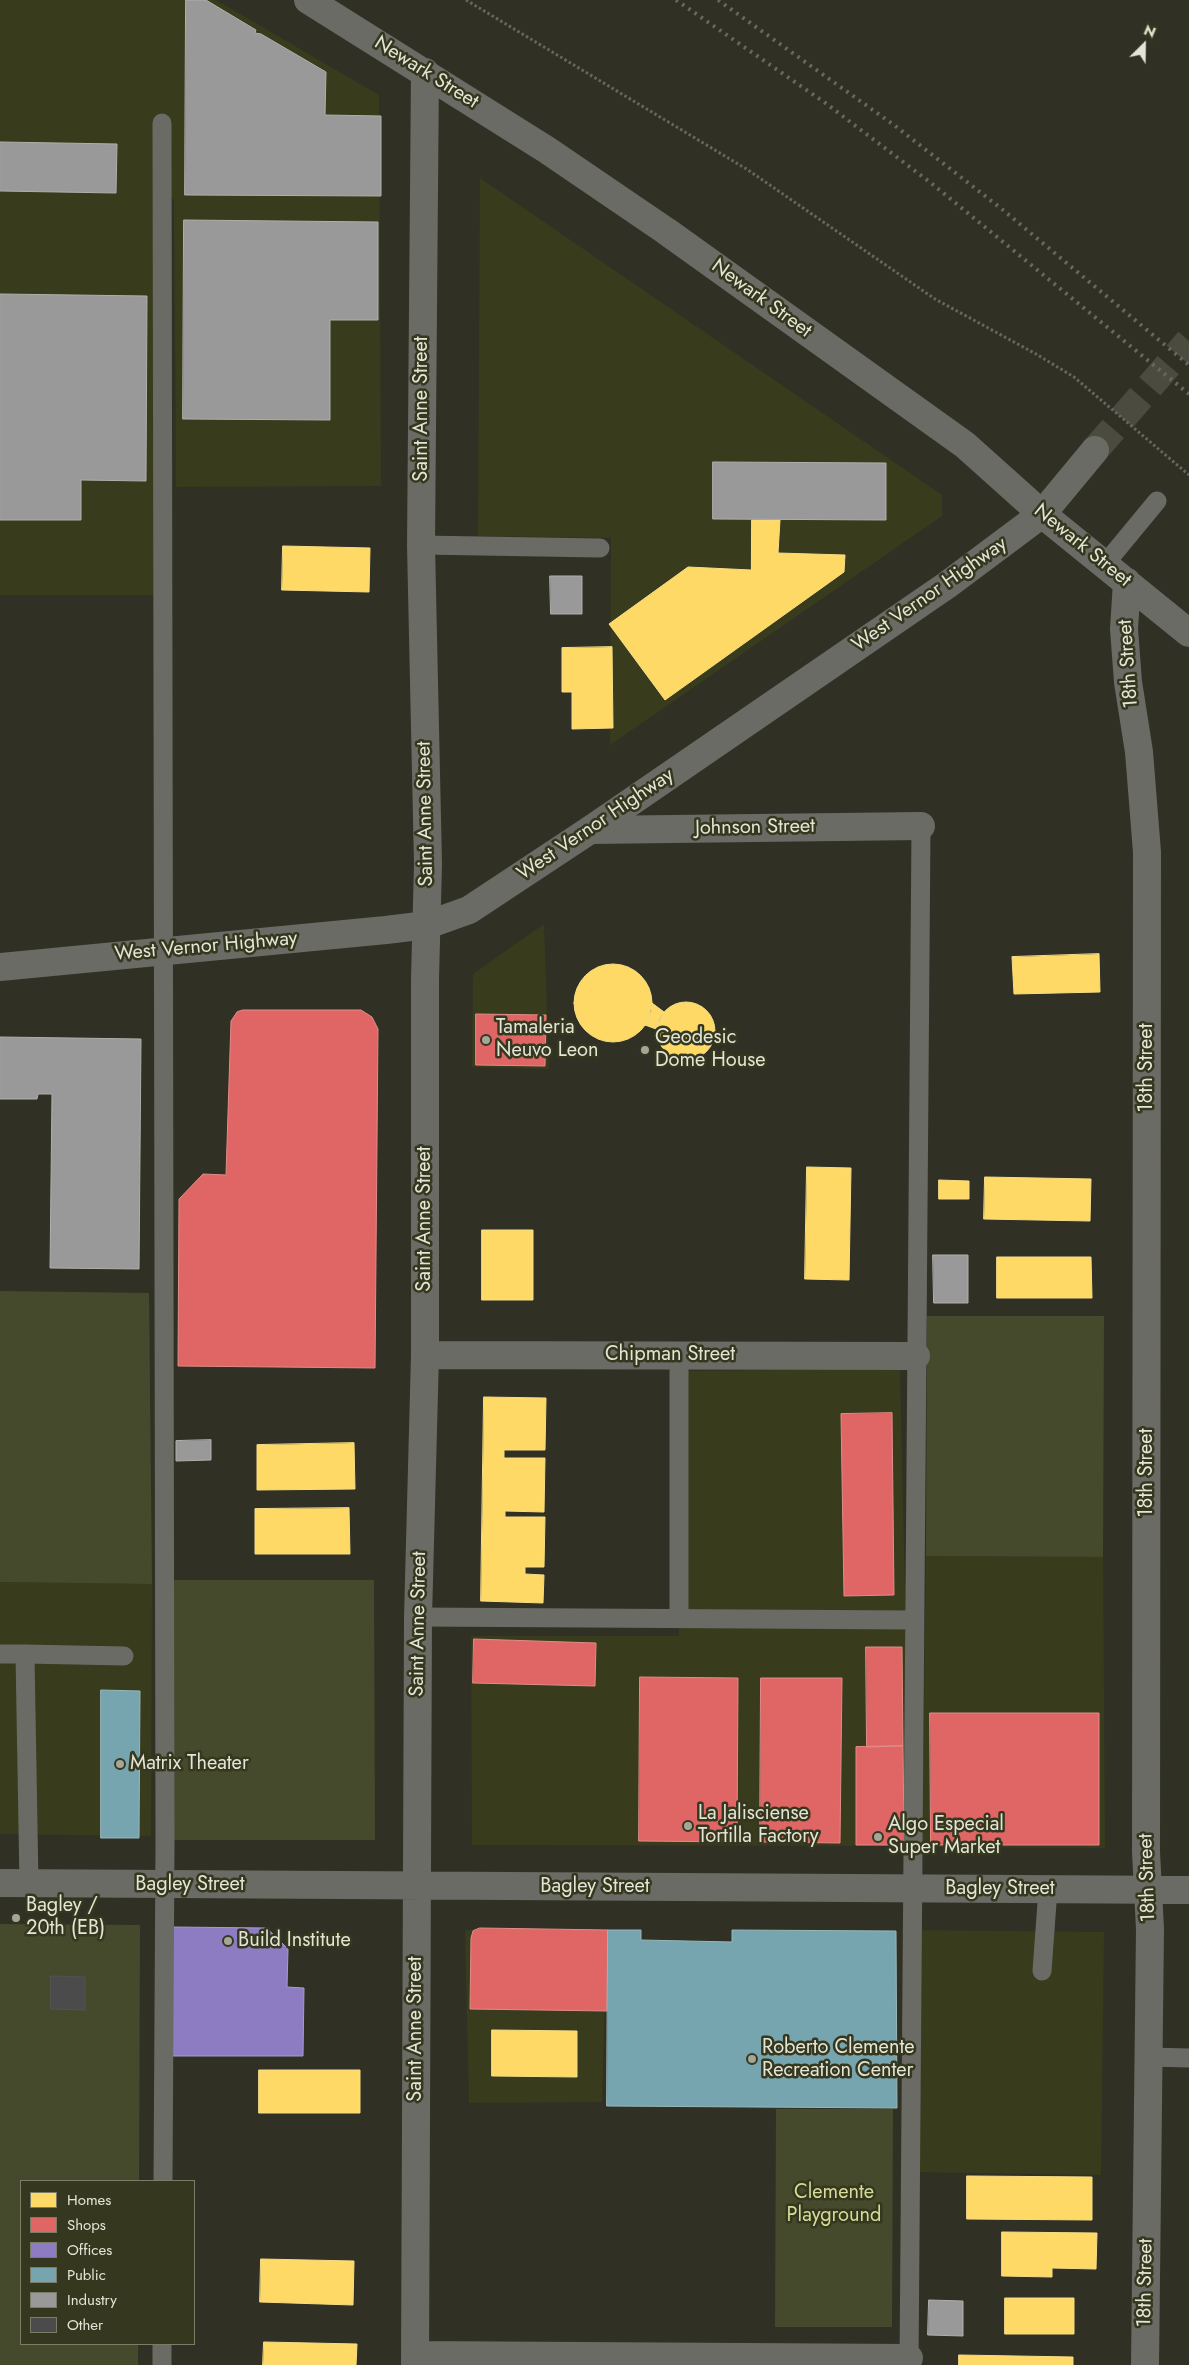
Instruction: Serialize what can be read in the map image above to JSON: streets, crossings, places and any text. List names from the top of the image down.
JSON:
{
  "streets": {
    "street": [
      "Newark Street",
      "Saint Anne Street",
      "West Vernor Highway",
      "18th Street",
      "Johnson Street",
      "Chipman Street",
      "Bagley Street"
    ]
  },
  "crossings": [
    ["Newark Street", "Saint Anne Street"],
    ["Newark Street", "West Vernor Highway"],
    ["Newark Street", "18th Street"],
    ["Saint Anne Street", "West Vernor Highway"],
    ["Saint Anne Street", "Chipman Street"],
    ["Saint Anne Street", "Bagley Street"],
    ["West Vernor Highway", "Johnson Street"],
    ["18th Street", "Bagley Street"]
  ],
  "parks": ["Clemente Playground"],
  "places": [
    "Tamaleria Neuvo Leon",
    "Geodesic Dome House",
    "Matrix Theater",
    "La Jalisciense Tortilla Factory",
    "Algo Especial Super Market",
    "Bagley / 20th (EB)",
    "Build Institute",
    "Roberto Clemente Recreation Center"
  ],
  "legend": [
    "Homes",
    "Shops",
    "Offices",
    "Public",
    "Industry",
    "Other"
  ],
  "north": "top right"
}
